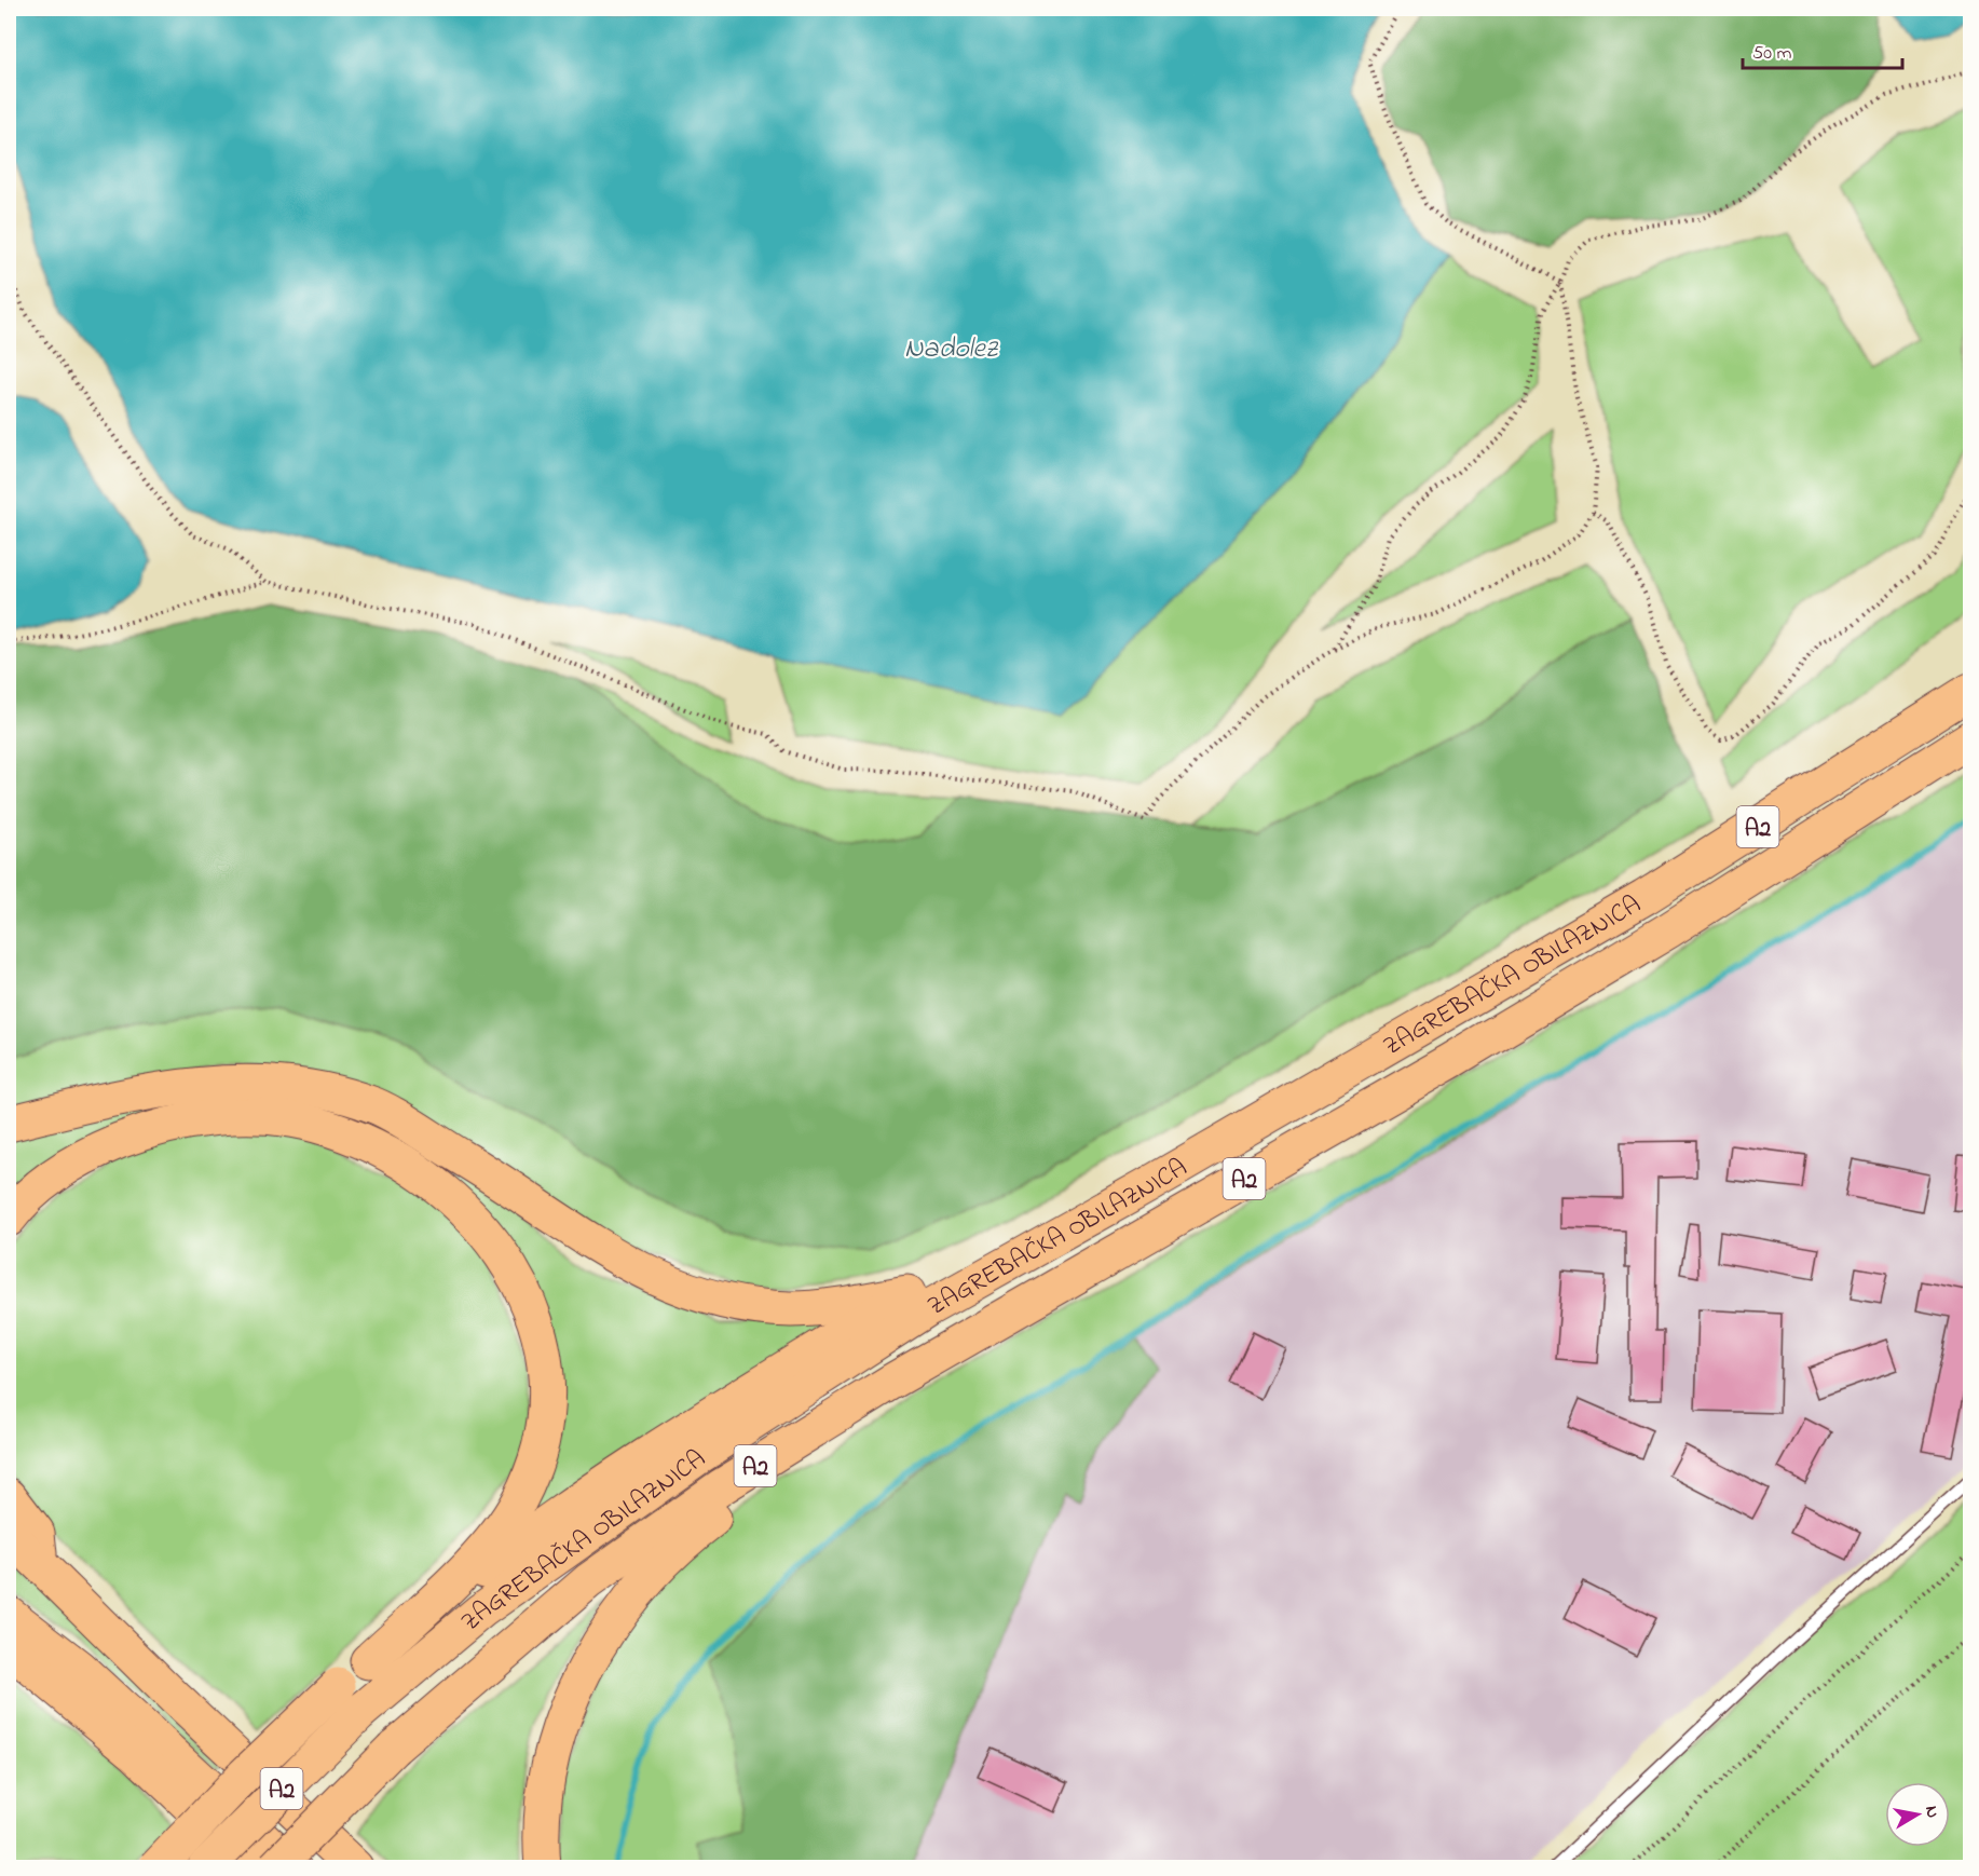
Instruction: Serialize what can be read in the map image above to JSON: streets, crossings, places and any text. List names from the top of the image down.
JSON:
{
  "streets": {
    "highway": ["A2", "ZAGREBAČKA OBILAZNICA"]
  },
  "water": ["Nadolez"],
  "scale_bar": "50 m",
  "north": "right"
}
